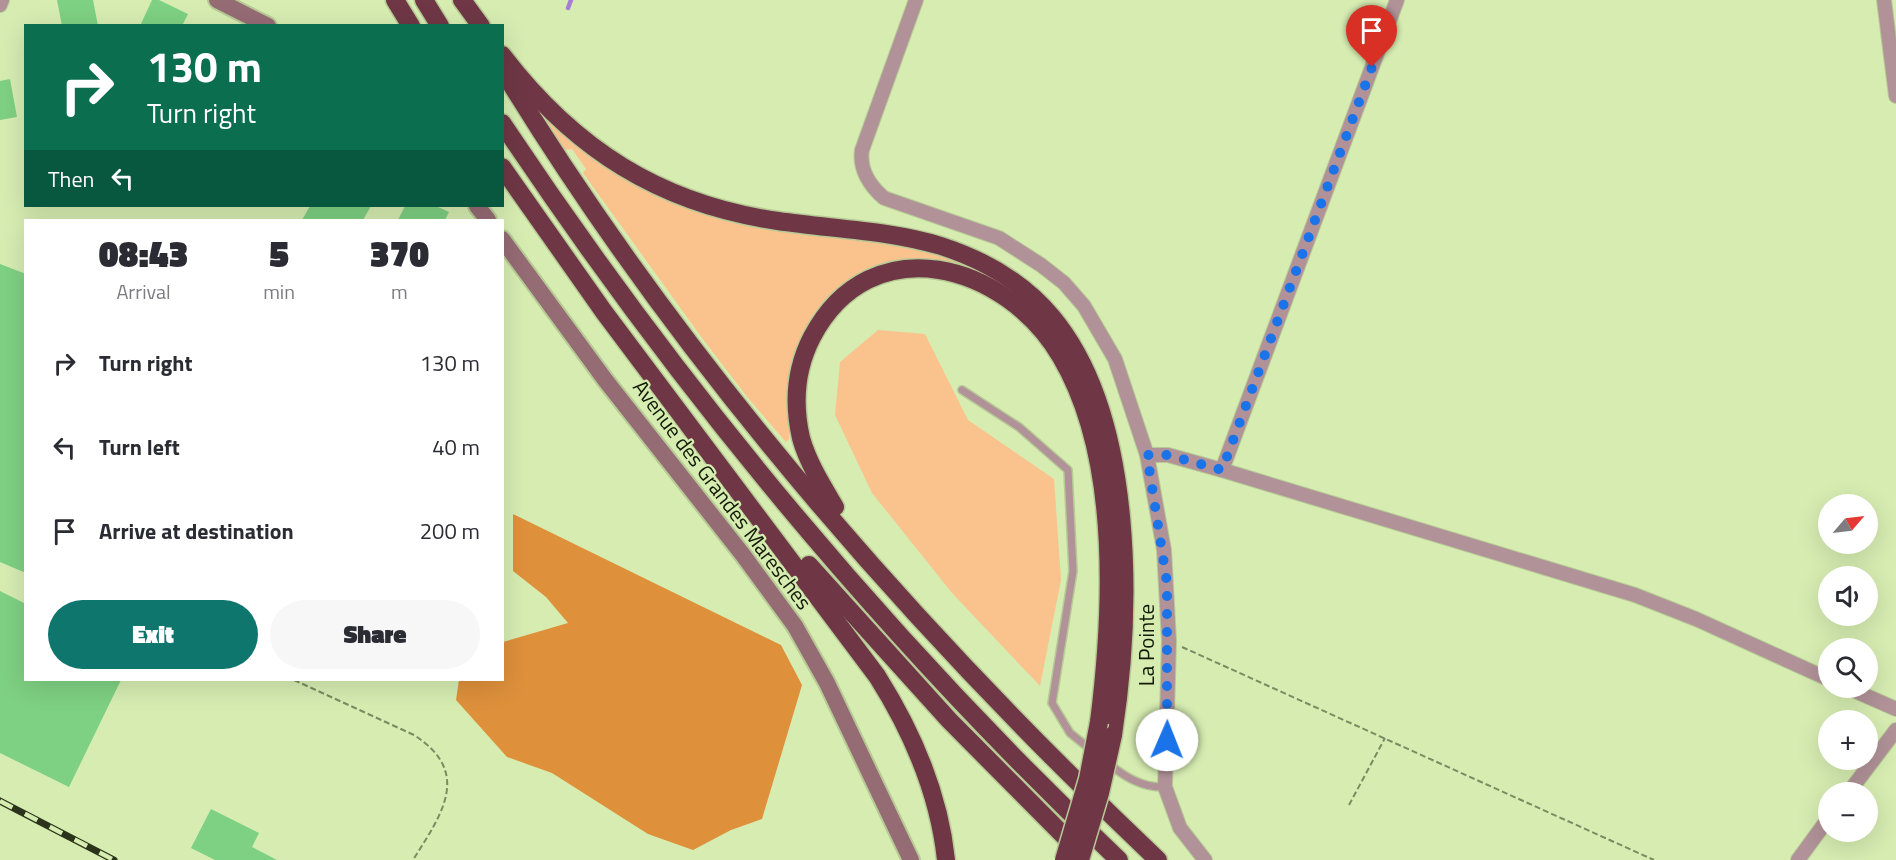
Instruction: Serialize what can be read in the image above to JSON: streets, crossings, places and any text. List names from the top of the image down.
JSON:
{
  "streets": {
    "main road": ["Avenue des Grandes Maresches"],
    "street": ["La Pointe"]
  },
  "north": "top right",
  "page": {
    "turn": ["130 m", "Turn right"],
    "then": "Then",
    "eta": [
      "08:43",
      "Arrival",
      "5",
      "min",
      "370",
      "m"
    ],
    "list": [
      {
        "name": "Turn right",
        "value": "130 m"
      },
      {
        "name": "Turn left",
        "value": "40 m"
      },
      {
        "name": "Arrive at destination",
        "value": "200 m"
      }
    ],
    "map_buttons": ["+", "−"],
    "buttons": ["Exit", "Share"]
  }
}
